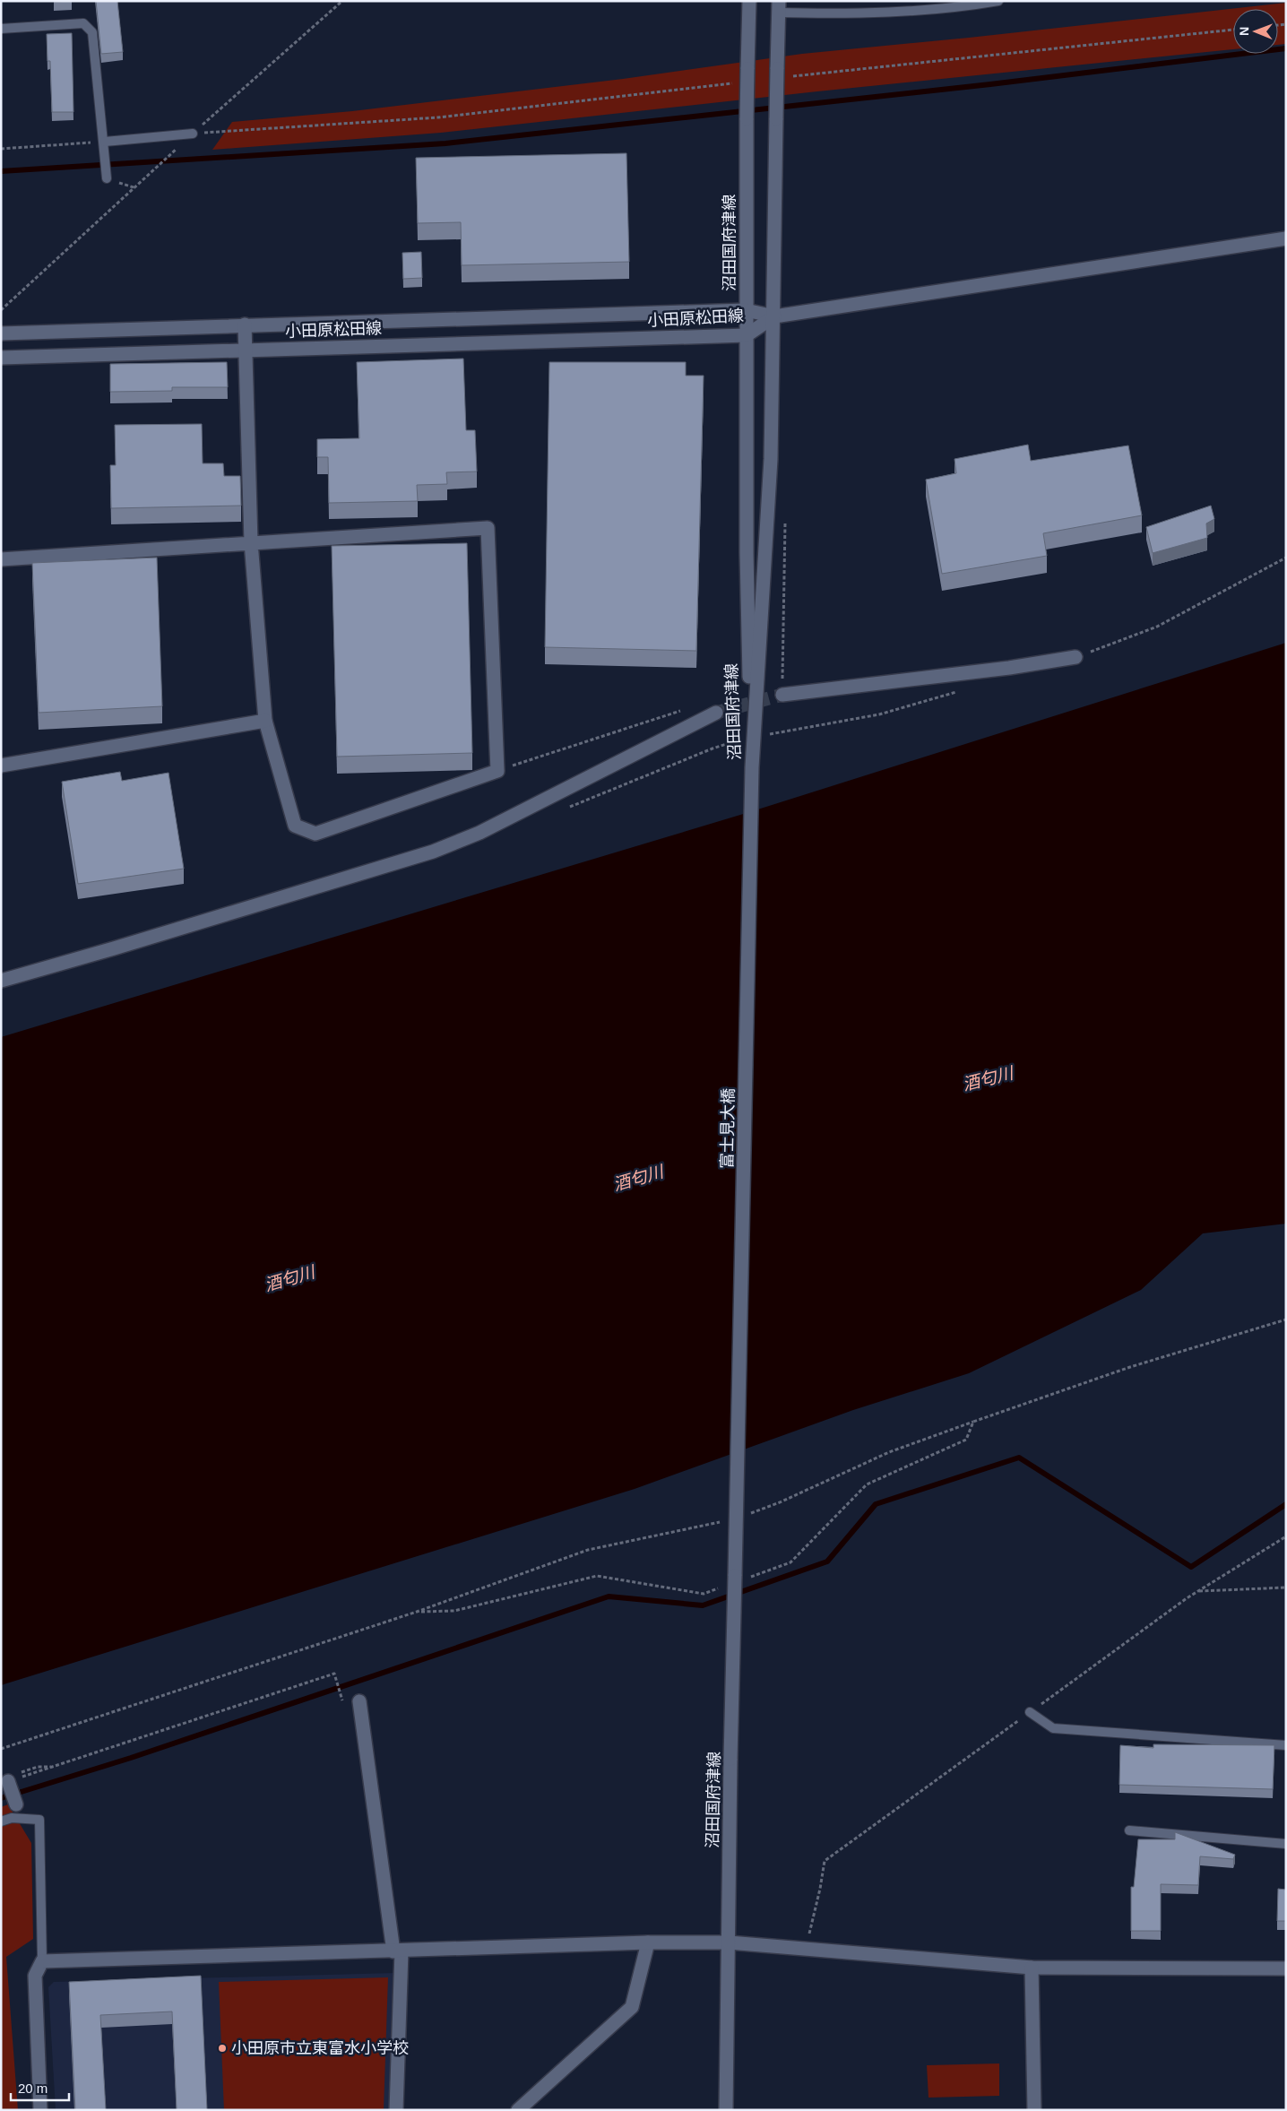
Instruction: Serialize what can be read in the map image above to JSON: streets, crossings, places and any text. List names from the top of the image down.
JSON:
{
  "streets": {
    "street": ["沼田国府津線", "小田原松田線", "富士見大橋"]
  },
  "crossings": [
    ["沼田国府津線", "小田原松田線"],
    ["沼田国府津線", "富士見大橋"]
  ],
  "water": ["酒匂川"],
  "places": ["小田原市立東富水小学校"],
  "scale_bar": "20 m",
  "north": "left"
}
